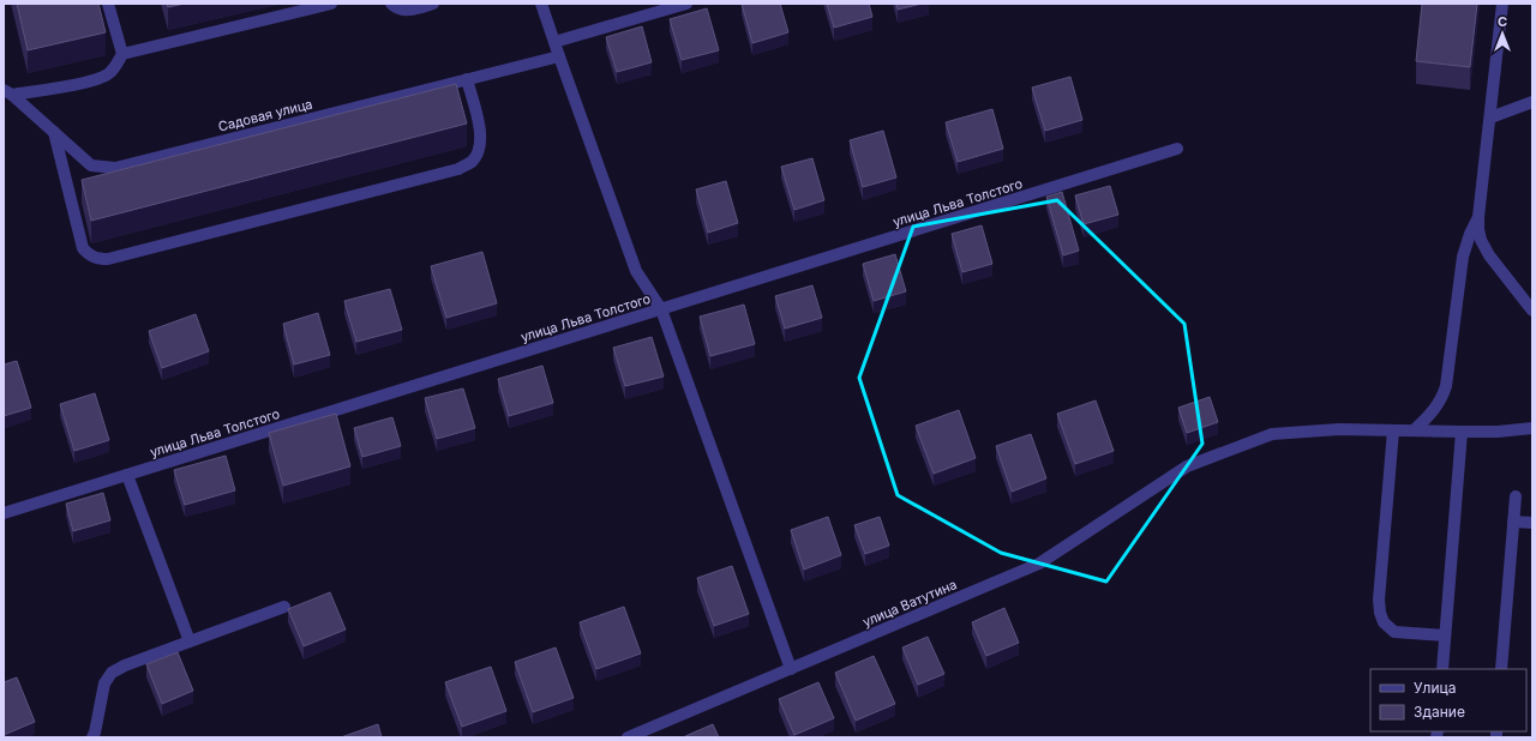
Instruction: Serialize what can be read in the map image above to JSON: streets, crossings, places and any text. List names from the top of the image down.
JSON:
{
  "streets": {
    "street": ["Садовая улица", "улица Льва Толстого", "улица Ватутина"]
  },
  "legend": ["Улица", "Здание"],
  "north": "top"
}
